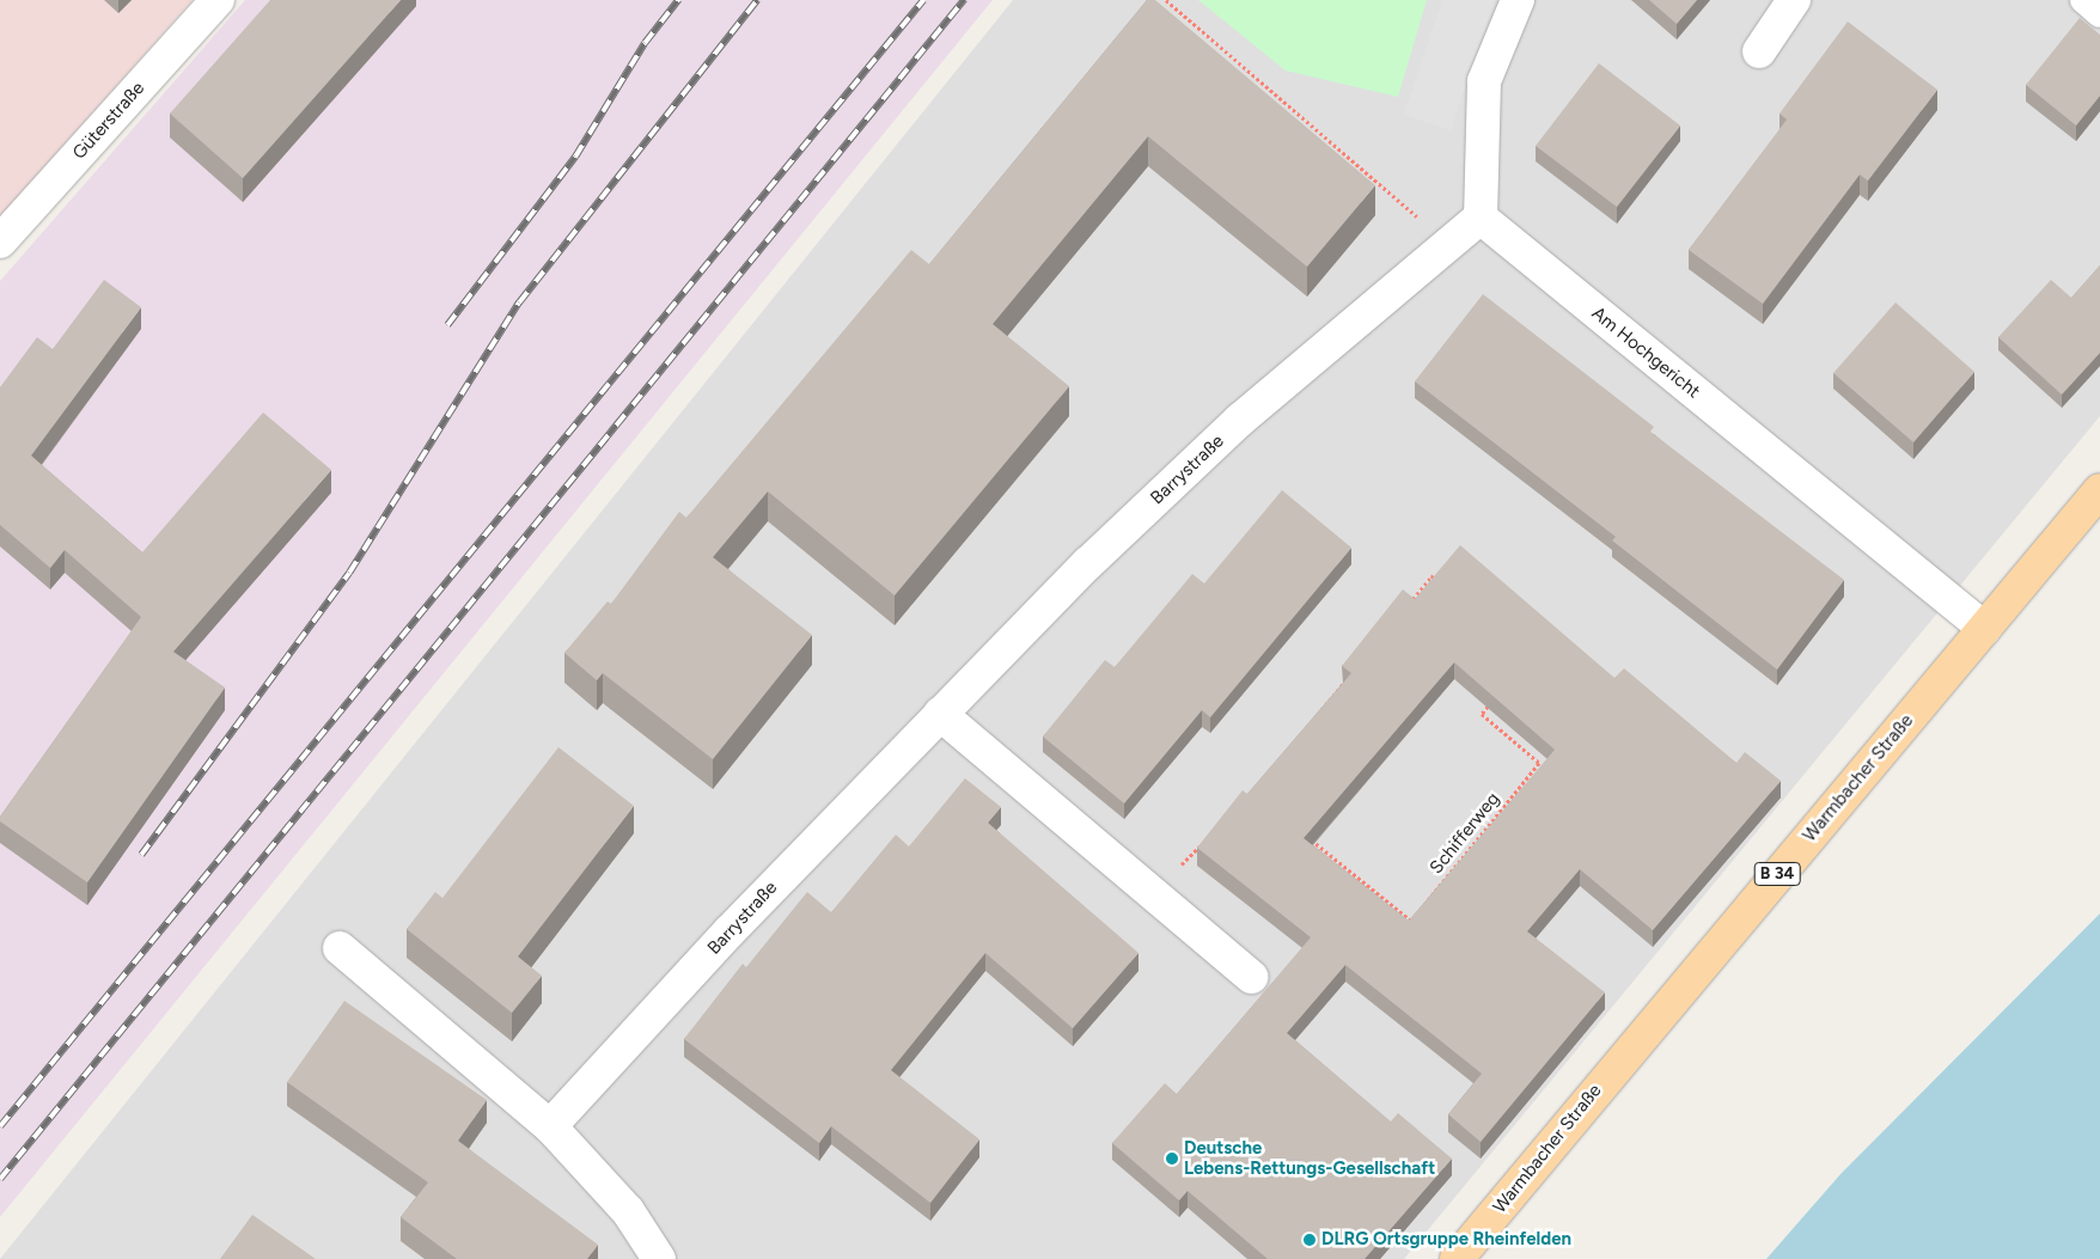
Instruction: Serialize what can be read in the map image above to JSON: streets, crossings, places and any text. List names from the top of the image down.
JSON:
{
  "streets": {
    "main road": ["Warmbacher Straße", "B 34"],
    "street": ["Güterstraße", "Am Hochgericht", "Barrystraße"],
    "path": ["Schifferweg"]
  },
  "crossings": [
    ["Am Hochgericht", "Barrystraße"],
    ["Am Hochgericht", "Warmbacher Straße"]
  ],
  "places": ["Deutsche Lebens-Rettungs-Gesellschaft", "DLRG Ortsgruppe Rheinfelden"]
}
